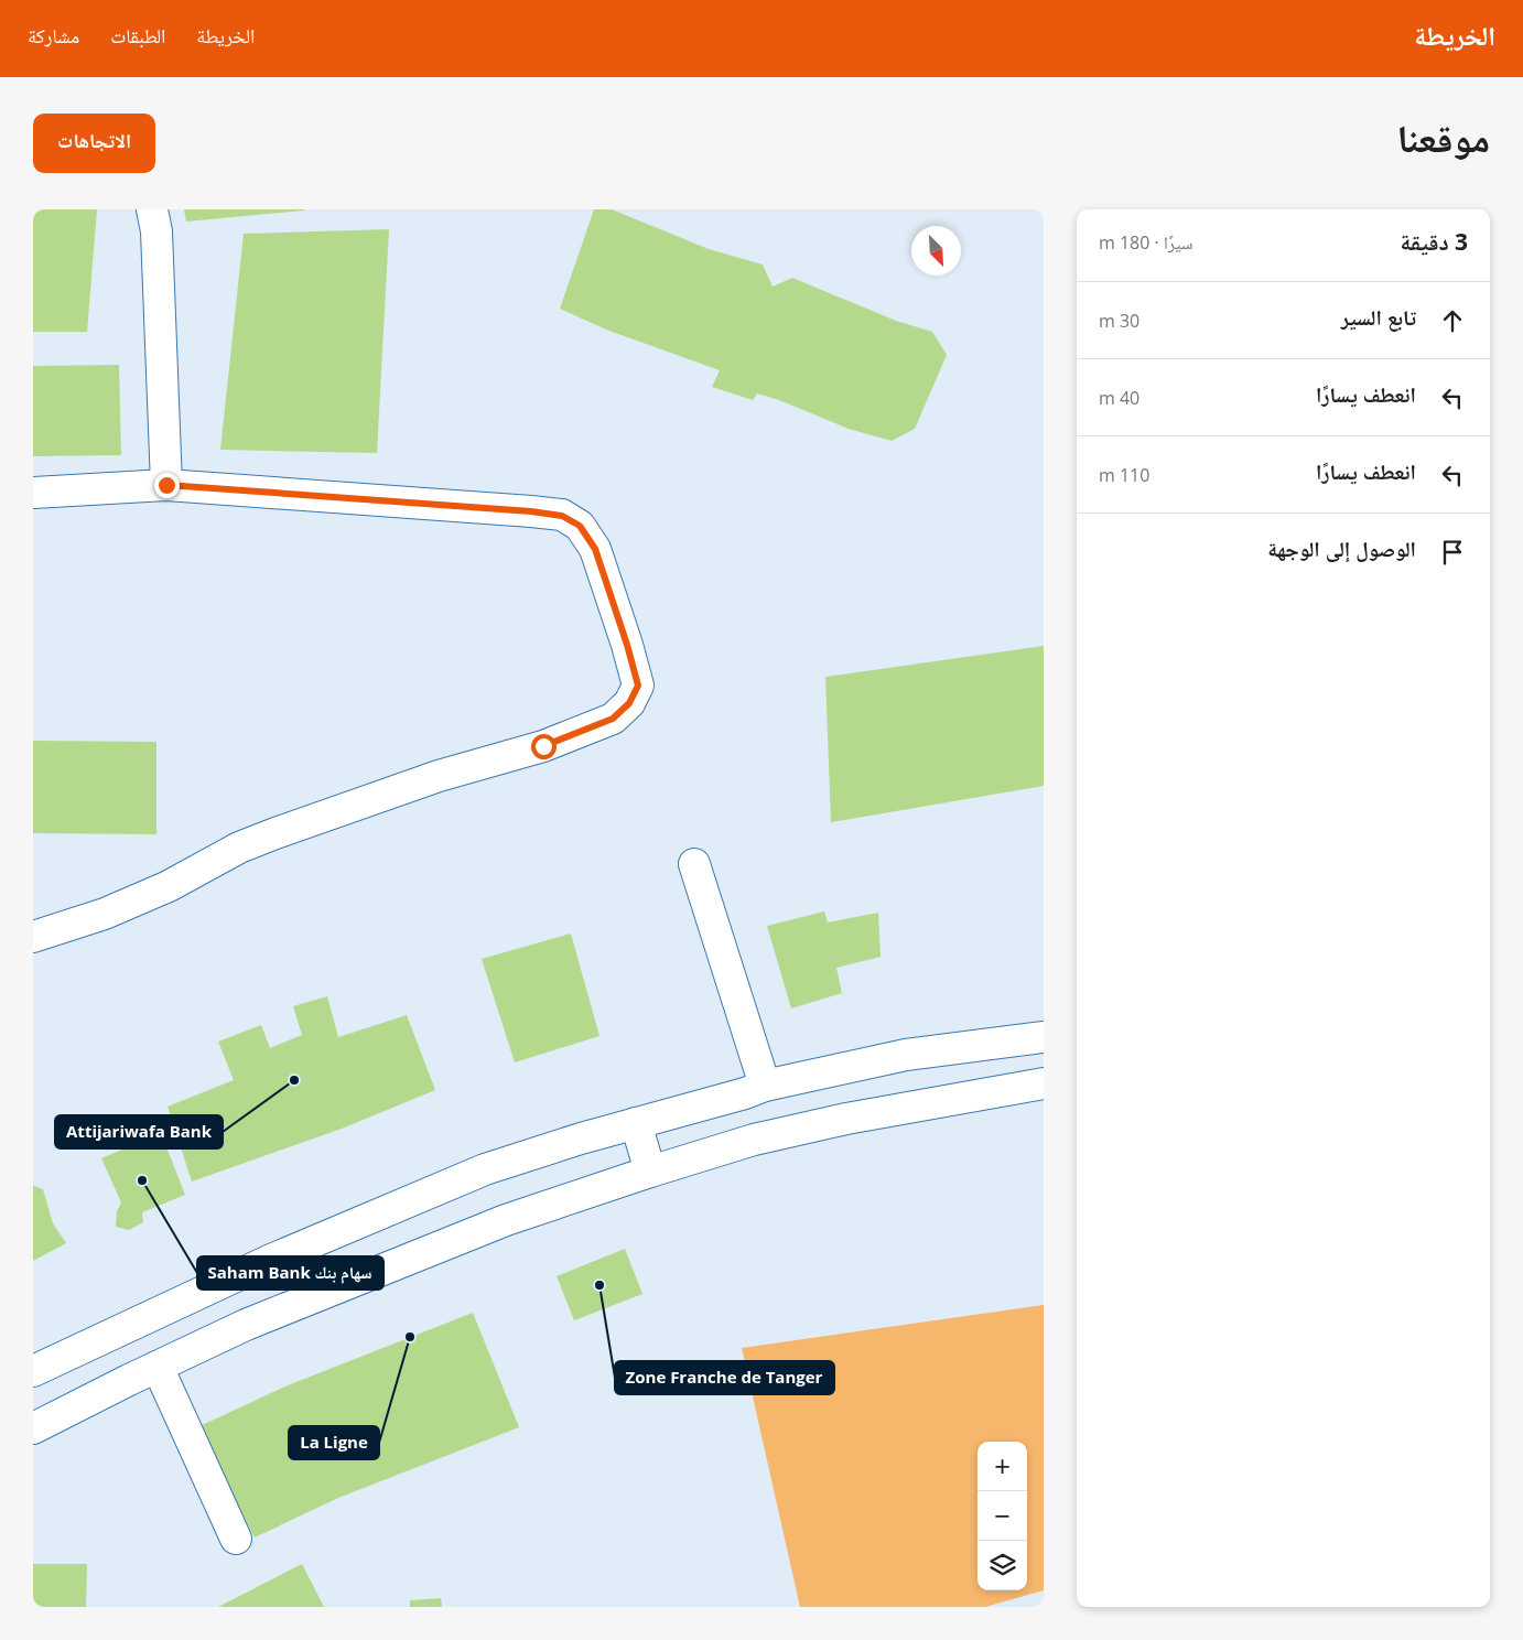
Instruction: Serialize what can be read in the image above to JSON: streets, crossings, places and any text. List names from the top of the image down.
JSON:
{
  "places": [
    "Attijariwafa Bank",
    "Saham Bank سهام بنك",
    "Zone Franche de Tanger",
    "La Ligne"
  ],
  "north": "bottom right",
  "page": {
    "header": "الخريطة",
    "nav": ["الخريطة", "الطبقات", "مشاركة"],
    "title": "موقعنا",
    "buttons": "الاتجاهات",
    "heading": ["3 دقيقة", "سيرًا · 180 m"],
    "list": [
      ["تابع السير", "30 m"],
      ["انعطف يسارًا", "40 m"],
      ["انعطف يسارًا", "110 m"],
      "الوصول إلى الوجهة"
    ],
    "map_buttons": ["+", "−"]
  }
}
